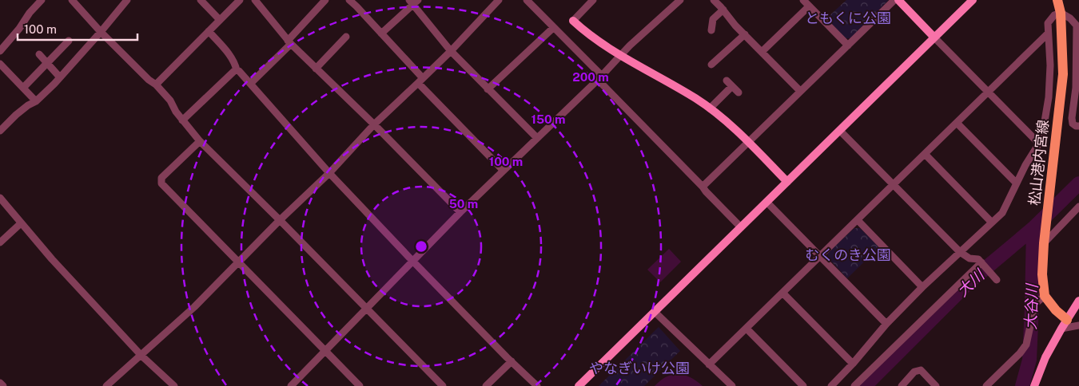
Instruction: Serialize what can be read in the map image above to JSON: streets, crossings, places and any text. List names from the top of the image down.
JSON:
{
  "streets": {
    "main road": ["松山港内宮線"]
  },
  "water": ["大川", "大谷川"],
  "parks": ["ともくに公園", "むくのき公園", "やなぎいけ公園"],
  "scale_bar": "100 m",
  "rings": [
    "200 m",
    "150 m",
    "100 m",
    "50 m"
  ]
}
